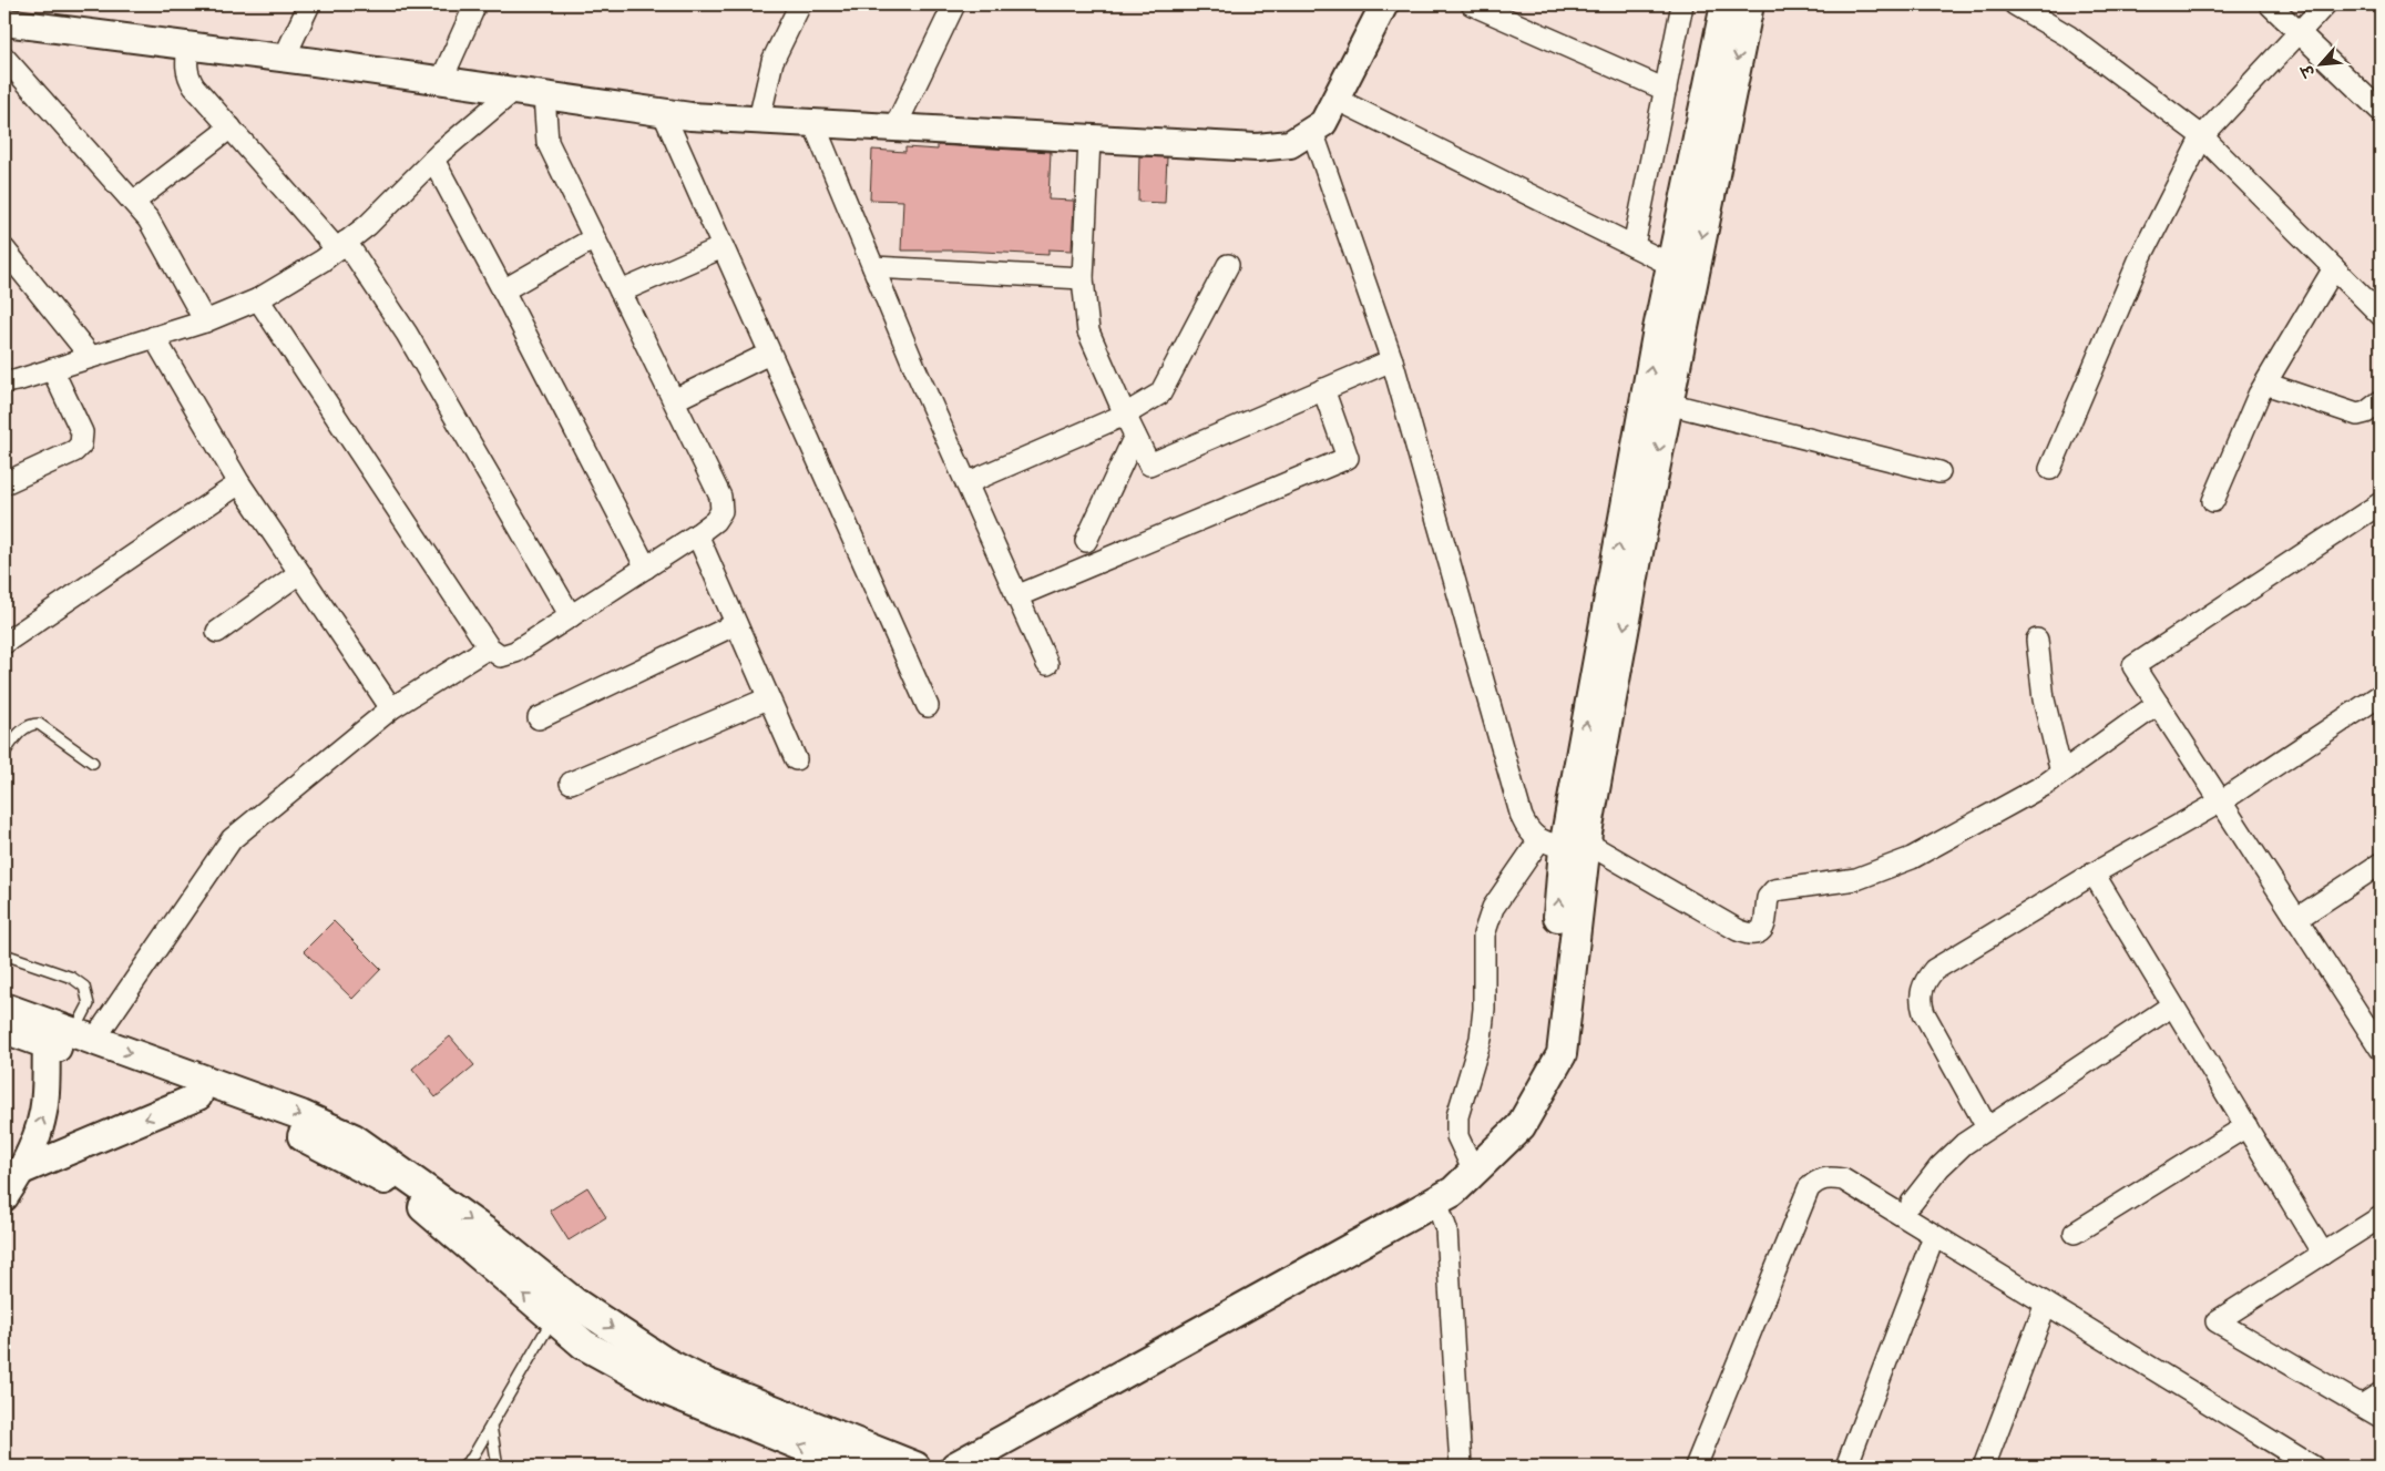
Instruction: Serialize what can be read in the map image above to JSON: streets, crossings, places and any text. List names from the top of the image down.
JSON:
{
  "north": "bottom left"
}
